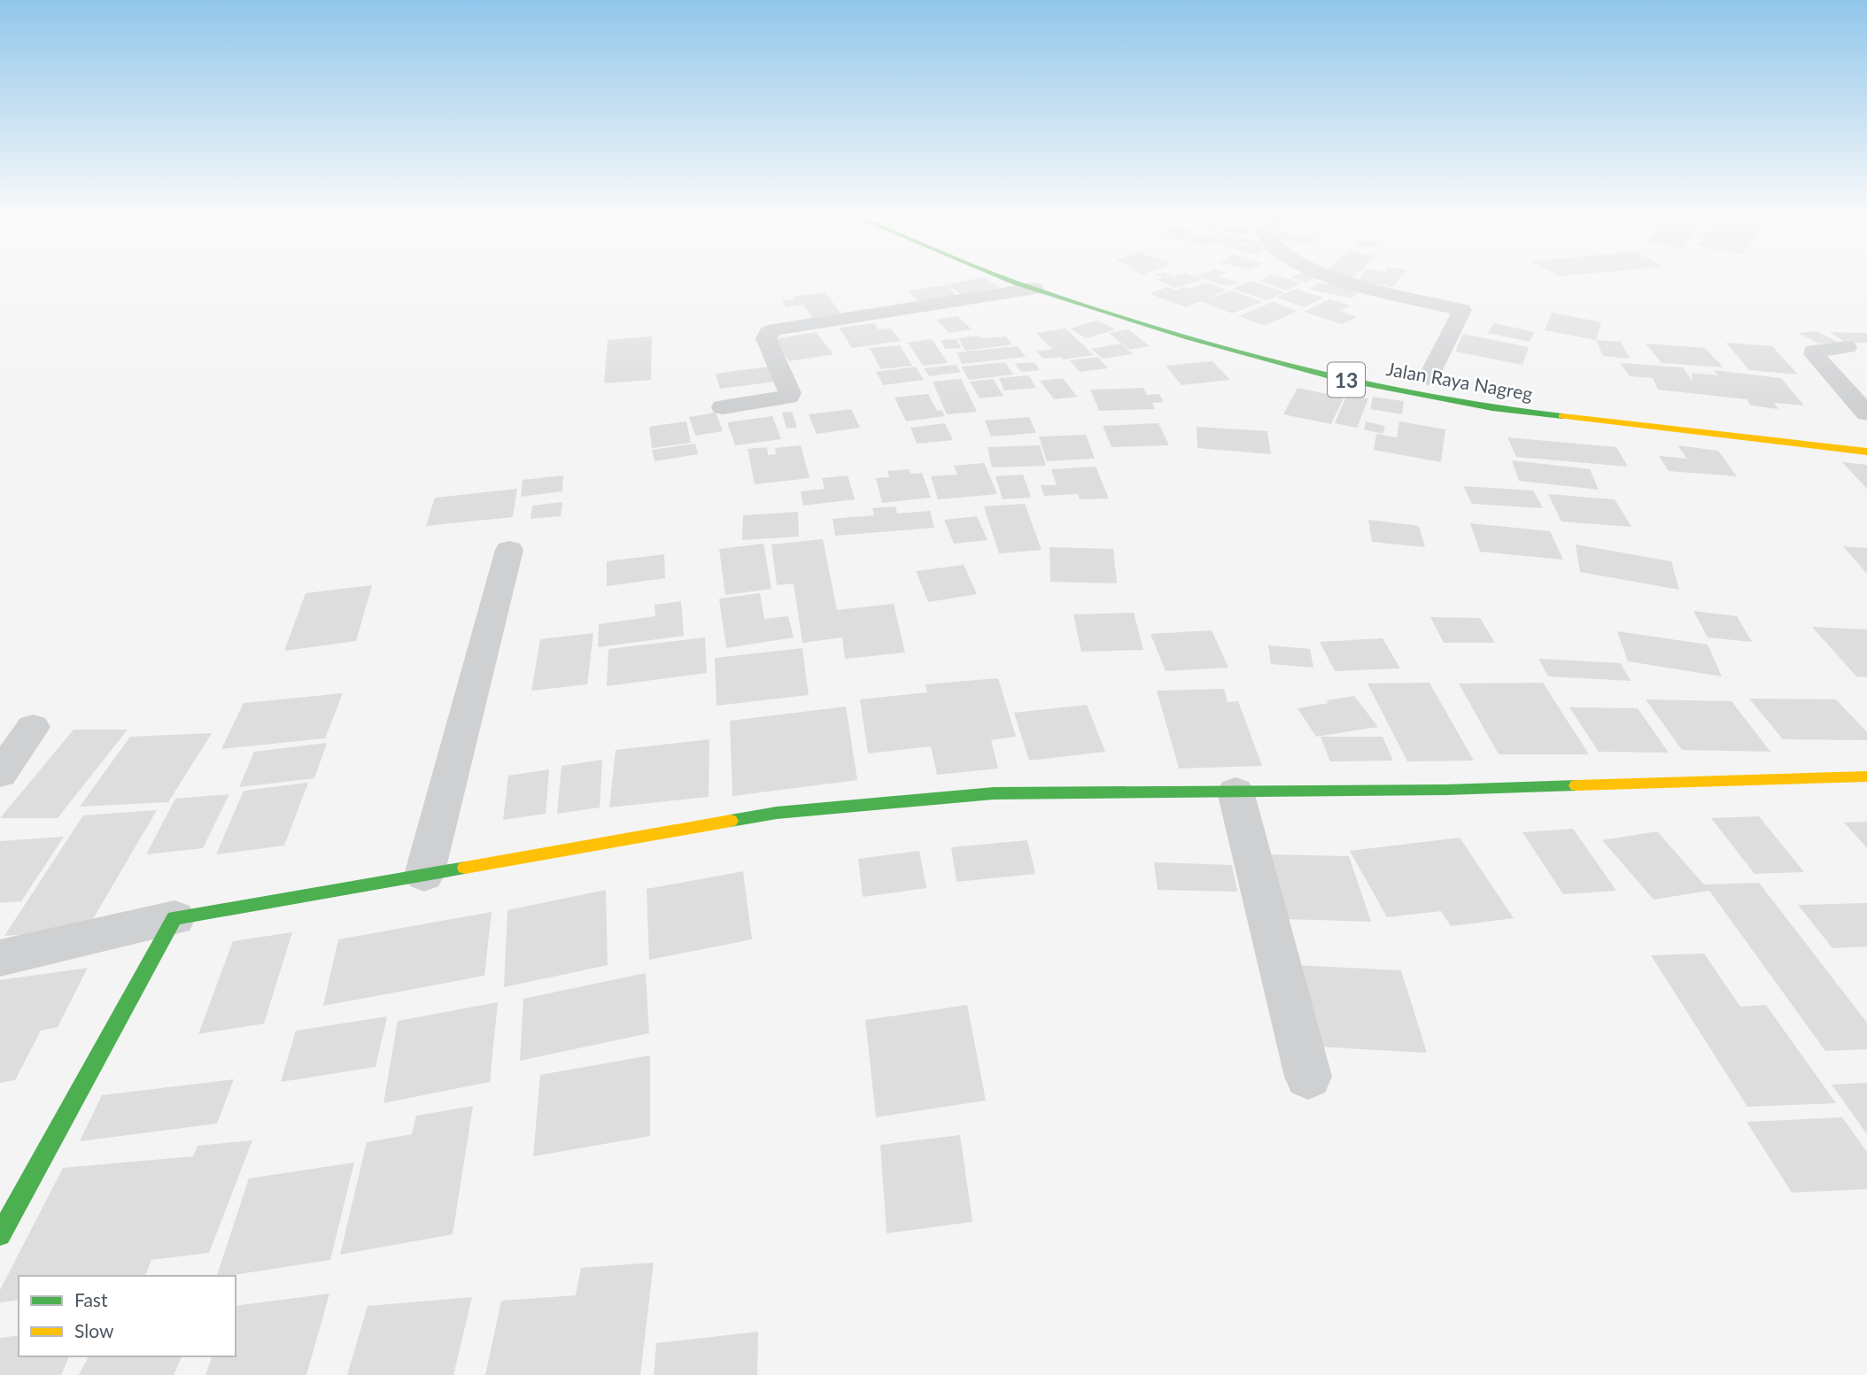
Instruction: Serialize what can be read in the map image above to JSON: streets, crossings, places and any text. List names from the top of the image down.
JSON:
{
  "streets": {
    "main road": ["13", "Jalan Raya Nagreg"]
  },
  "legend": ["Fast", "Slow"]
}
